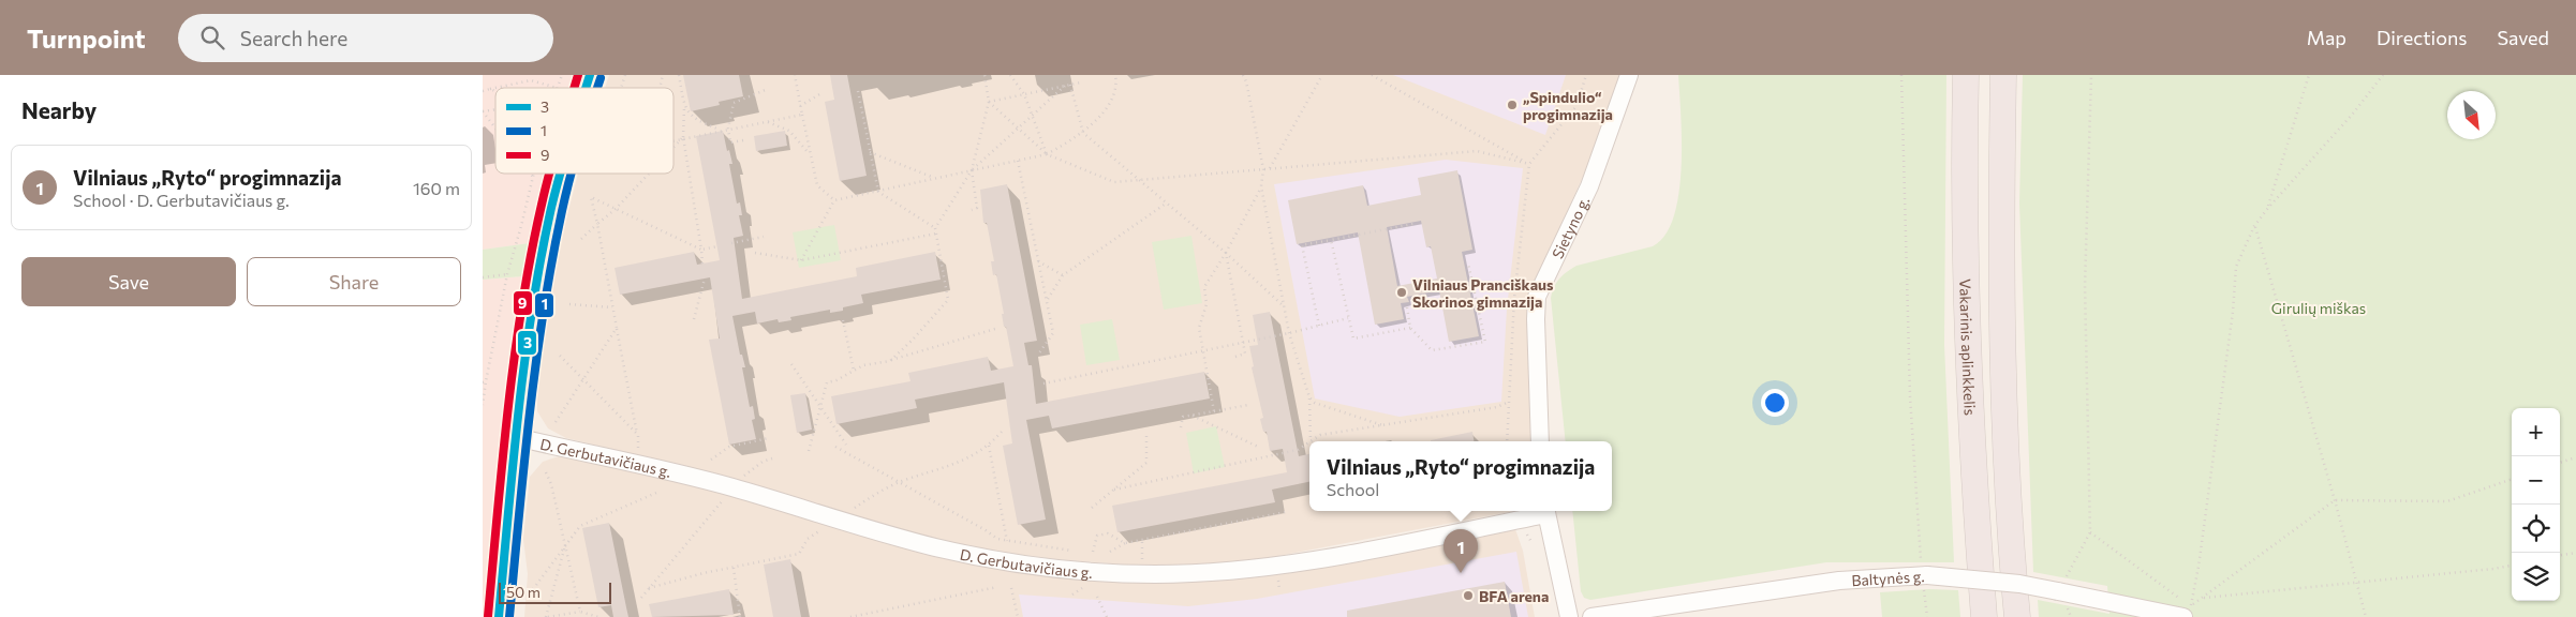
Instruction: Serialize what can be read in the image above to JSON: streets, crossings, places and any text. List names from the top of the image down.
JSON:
{
  "streets": {
    "highway": ["Vakarinis aplinkkelis"],
    "street": ["Sietyno g.", "D. Gerbutavičiaus g.", "Baltynės g."]
  },
  "parks": ["Girulių miškas"],
  "places": ["„Spindulio“ progimnazija", "Vilniaus Pranciškaus Skorinos gimnazija", "BFA arena"],
  "lines": ["transit line 3", "transit line 9", "transit line 1"],
  "legend": ["3", "1", "9"],
  "scale_bar": "50 m",
  "north": "bottom right",
  "page": {
    "header": "Turnpoint",
    "search": "Search here",
    "nav": ["Map", "Directions", "Saved"],
    "heading": "Nearby",
    "list": [
      {
        "mark": "1",
        "name": "Vilniaus „Ryto“ progimnazija",
        "note": "School · D. Gerbutavičiaus g.",
        "value": "160 m"
      }
    ],
    "buttons": ["Save", "Share"],
    "map_buttons": ["+", "−"],
    "popup": ["Vilniaus „Ryto“ progimnazija", "School"],
    "pins": "1",
    "scale": "50 m"
  }
}
